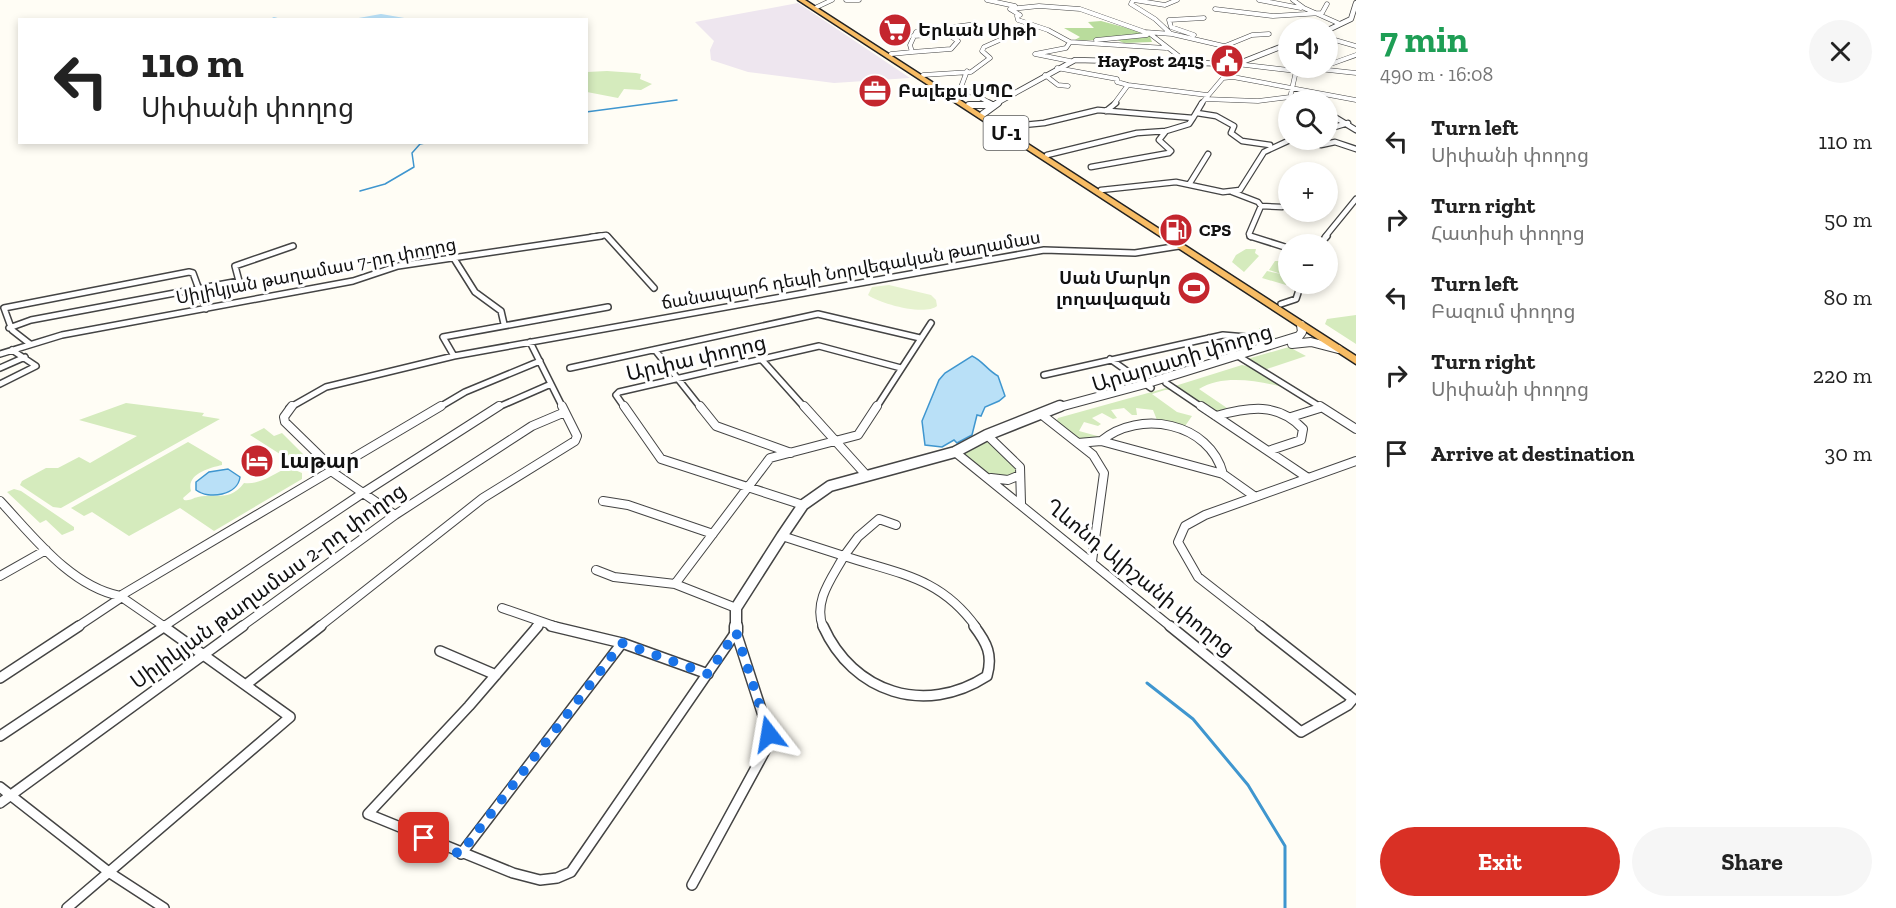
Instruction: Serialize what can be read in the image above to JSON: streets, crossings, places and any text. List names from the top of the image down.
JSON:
{
  "streets": {
    "highway": ["Մ-1"],
    "street": [
      "ճանապարհ դեպի Նորվեգական թաղամաս",
      "Սիլիկյան թաղամաս 7-րդ փողոց",
      "Արփա փողոց",
      "Արարատի փողոց",
      "Ղևոնդ Ալիշանի փողոց",
      "Սիլիկյան թաղամաս 2-րդ փողոց"
    ]
  },
  "crossings": [
    ["Մ-1", "ճանապարհ դեպի Նորվեգական թաղամաս"],
    ["Մ-1", "Արարատի փողոց"],
    ["Արփա փողոց", "Արարատի փողոց"],
    ["Արարատի փողոց", "Ղևոնդ Ալիշանի փողոց"]
  ],
  "places": {
    "supermarket": ["Երևան Սիթի"],
    "public building": ["HayPost 2415"],
    "office": ["Բալեքս ՍՊԸ"],
    "fuel station": ["CPS"],
    "sports": ["Սան Մարկո լողավազան"],
    "hotel": ["Լաթար"]
  },
  "page": {
    "heading": ["7 min", "490 m · 16:08"],
    "map_buttons": ["+", "−"],
    "turn": ["110 m", "Սիփանի փողոց"],
    "list": [
      {
        "name": "Turn left",
        "note": "Սիփանի փողոց",
        "value": "110 m"
      },
      {
        "name": "Turn right",
        "note": "Հատիսի փողոց",
        "value": "50 m"
      },
      {
        "name": "Turn left",
        "note": "Բազում փողոց",
        "value": "80 m"
      },
      {
        "name": "Turn right",
        "note": "Սիփանի փողոց",
        "value": "220 m"
      },
      {
        "name": "Arrive at destination",
        "value": "30 m"
      }
    ],
    "buttons": ["Exit", "Share"]
  }
}
